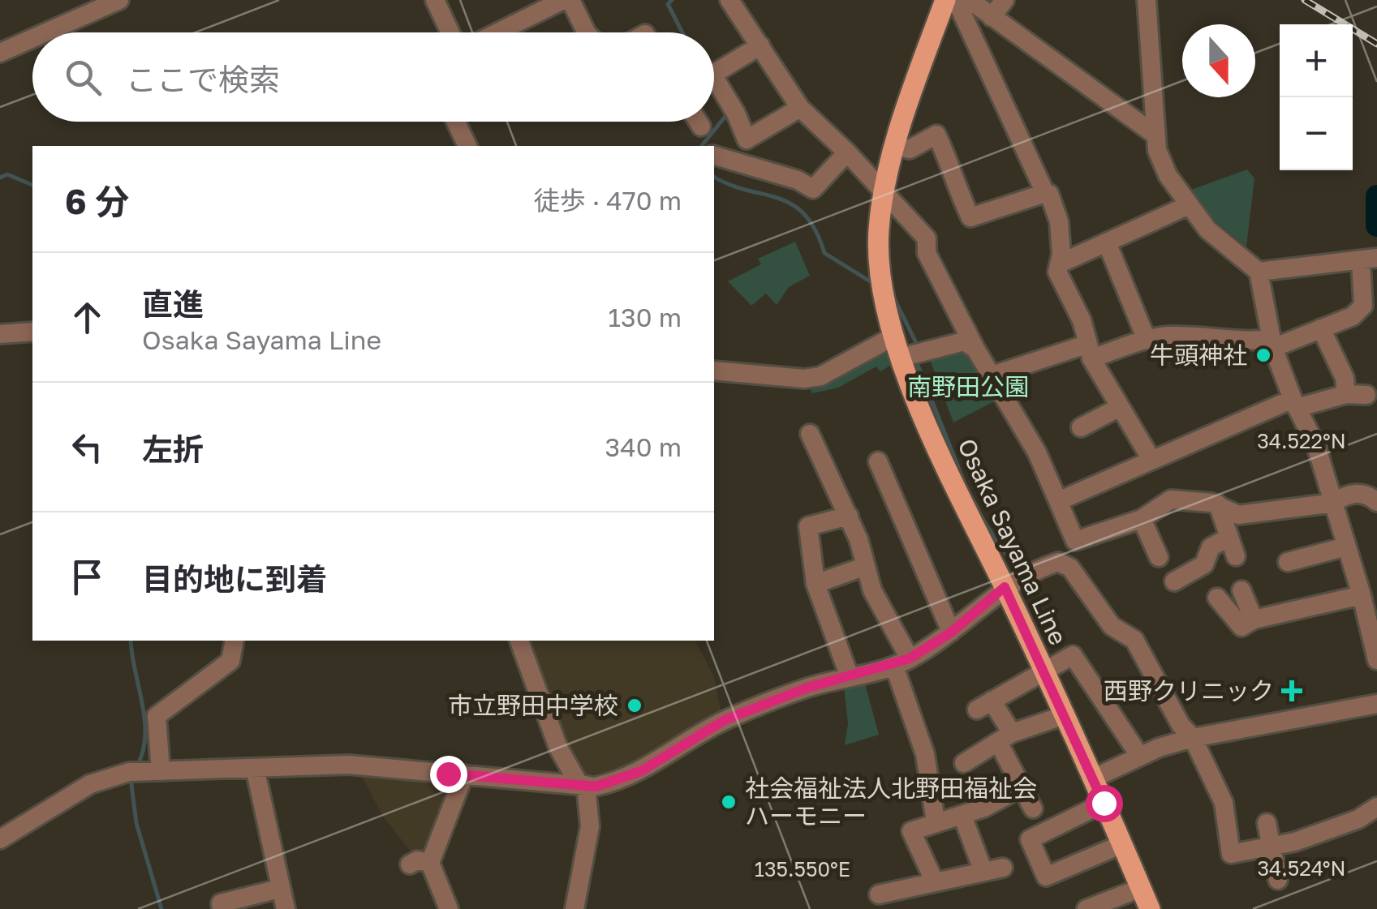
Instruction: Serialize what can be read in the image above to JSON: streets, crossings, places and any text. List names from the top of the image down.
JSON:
{
  "streets": {
    "main road": ["Osaka Sayama Line"]
  },
  "parks": ["南野田公園"],
  "places": {
    "other": ["牛頭神社", "市立野田中学校", "社会福祉法人北野田福祉会 ハーモニー"],
    "health": ["西野クリニック"]
  },
  "north": "bottom",
  "page": {
    "map_buttons": ["+", "−"],
    "search": "ここで検索",
    "heading": ["6 分", "徒歩 · 470 m"],
    "list": [
      ["直進", "Osaka Sayama Line", "130 m"],
      ["左折", "340 m"],
      "目的地に到着"
    ]
  },
  "coordinates": ["34.522°N", "34.524°N", "135.550°E"]
}
